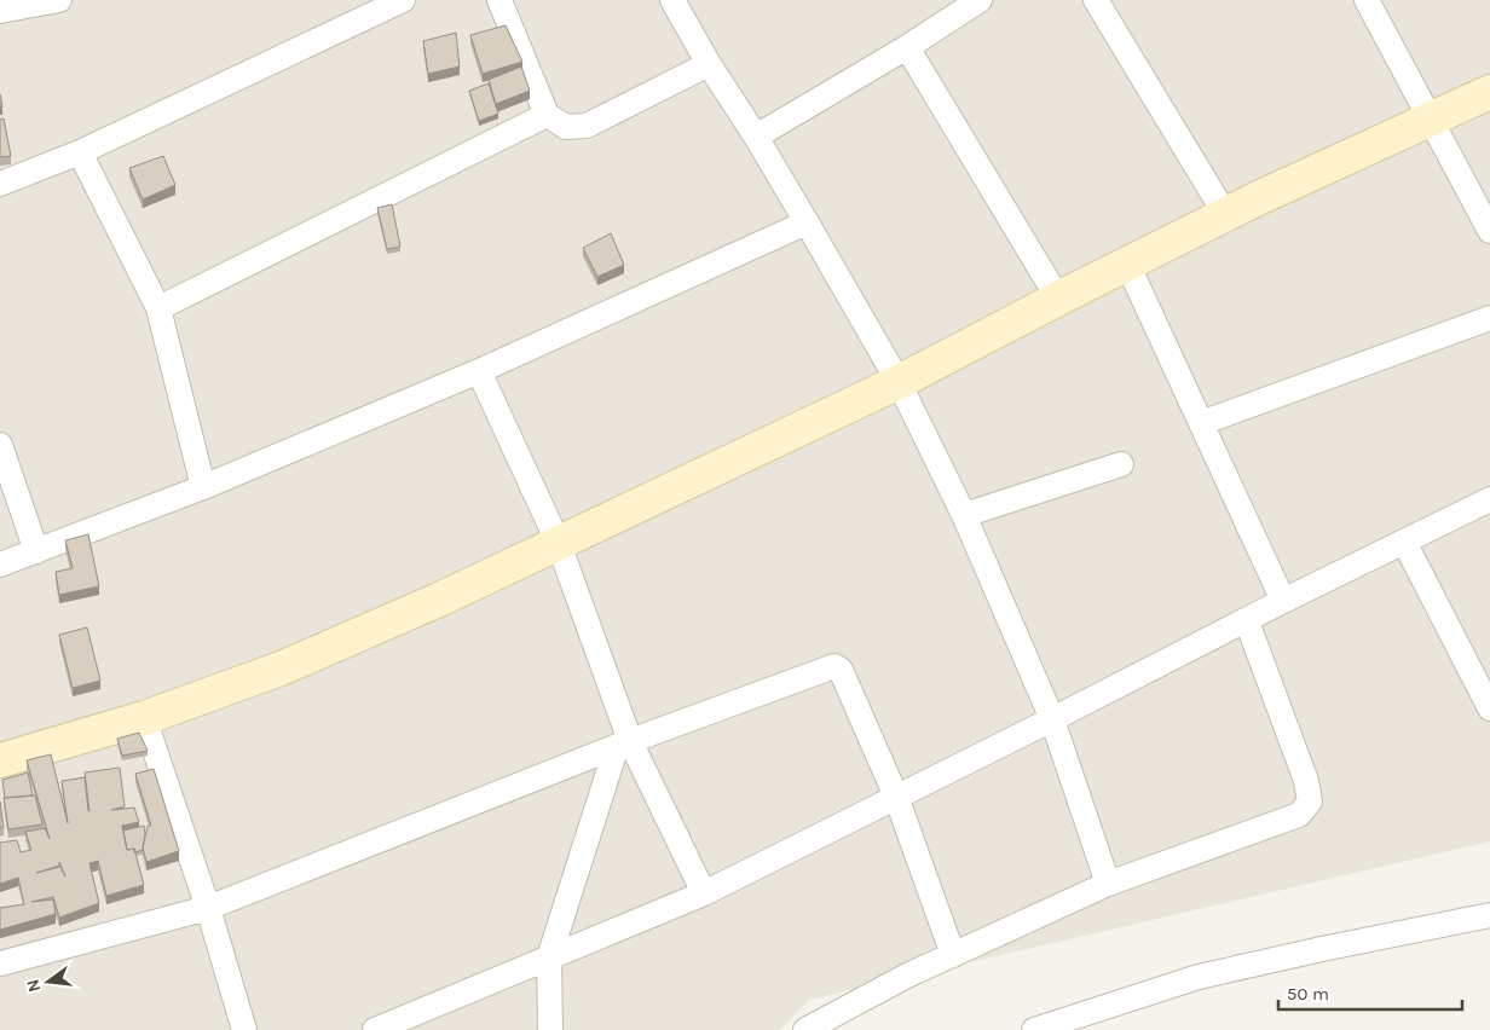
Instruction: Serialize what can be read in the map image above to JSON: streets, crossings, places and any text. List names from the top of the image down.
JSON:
{
  "scale_bar": "50 m",
  "north": "left"
}
